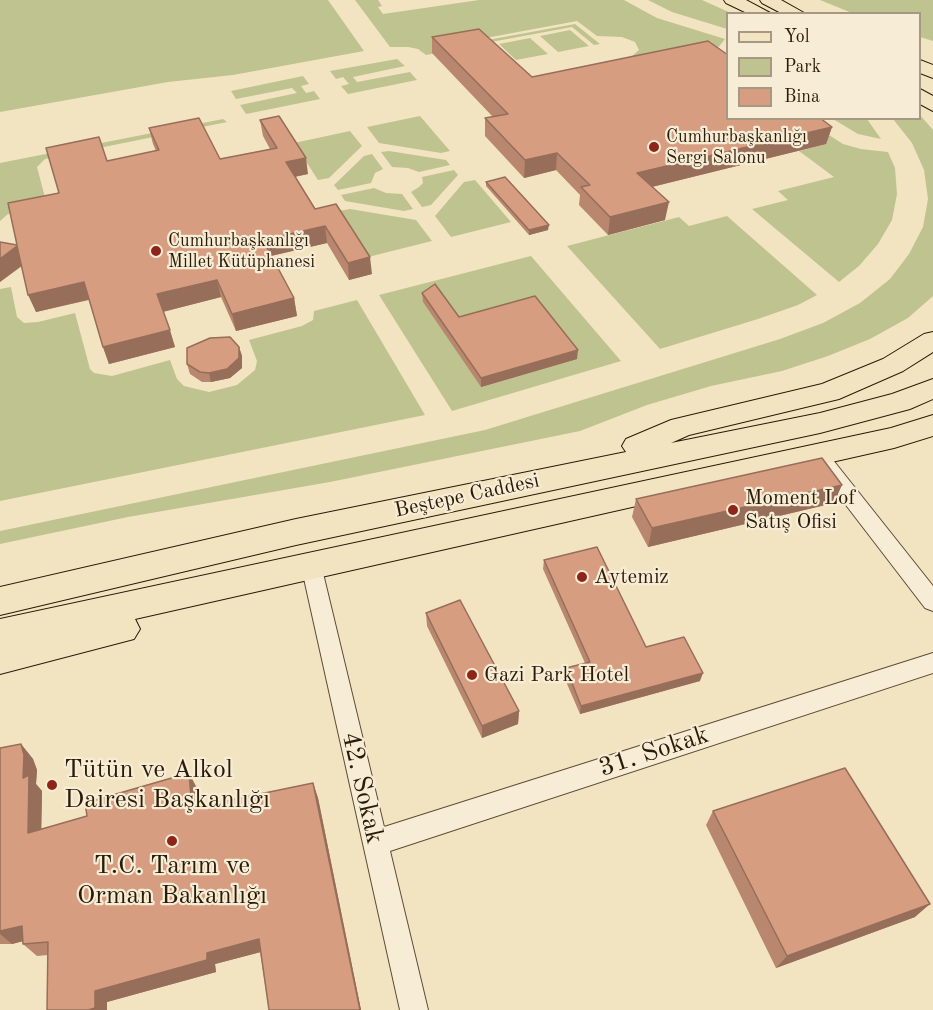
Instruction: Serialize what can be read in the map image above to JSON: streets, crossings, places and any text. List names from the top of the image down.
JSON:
{
  "streets": {
    "main road": ["Beştepe Caddesi"],
    "street": ["31. Sokak", "42. Sokak"]
  },
  "crossings": [
    ["Beştepe Caddesi", "42. Sokak"],
    ["31. Sokak", "42. Sokak"]
  ],
  "places": [
    "Cumhurbaşkanlığı Sergi Salonu",
    "Cumhurbaşkanlığı Millet Kütüphanesi",
    "Moment Lof Satış Ofisi",
    "Aytemiz",
    "Gazi Park Hotel",
    "Tütün ve Alkol Dairesi Başkanlığı",
    "T.C. Tarım ve Orman Bakanlığı"
  ],
  "legend": ["Yol", "Park", "Bina"]
}
